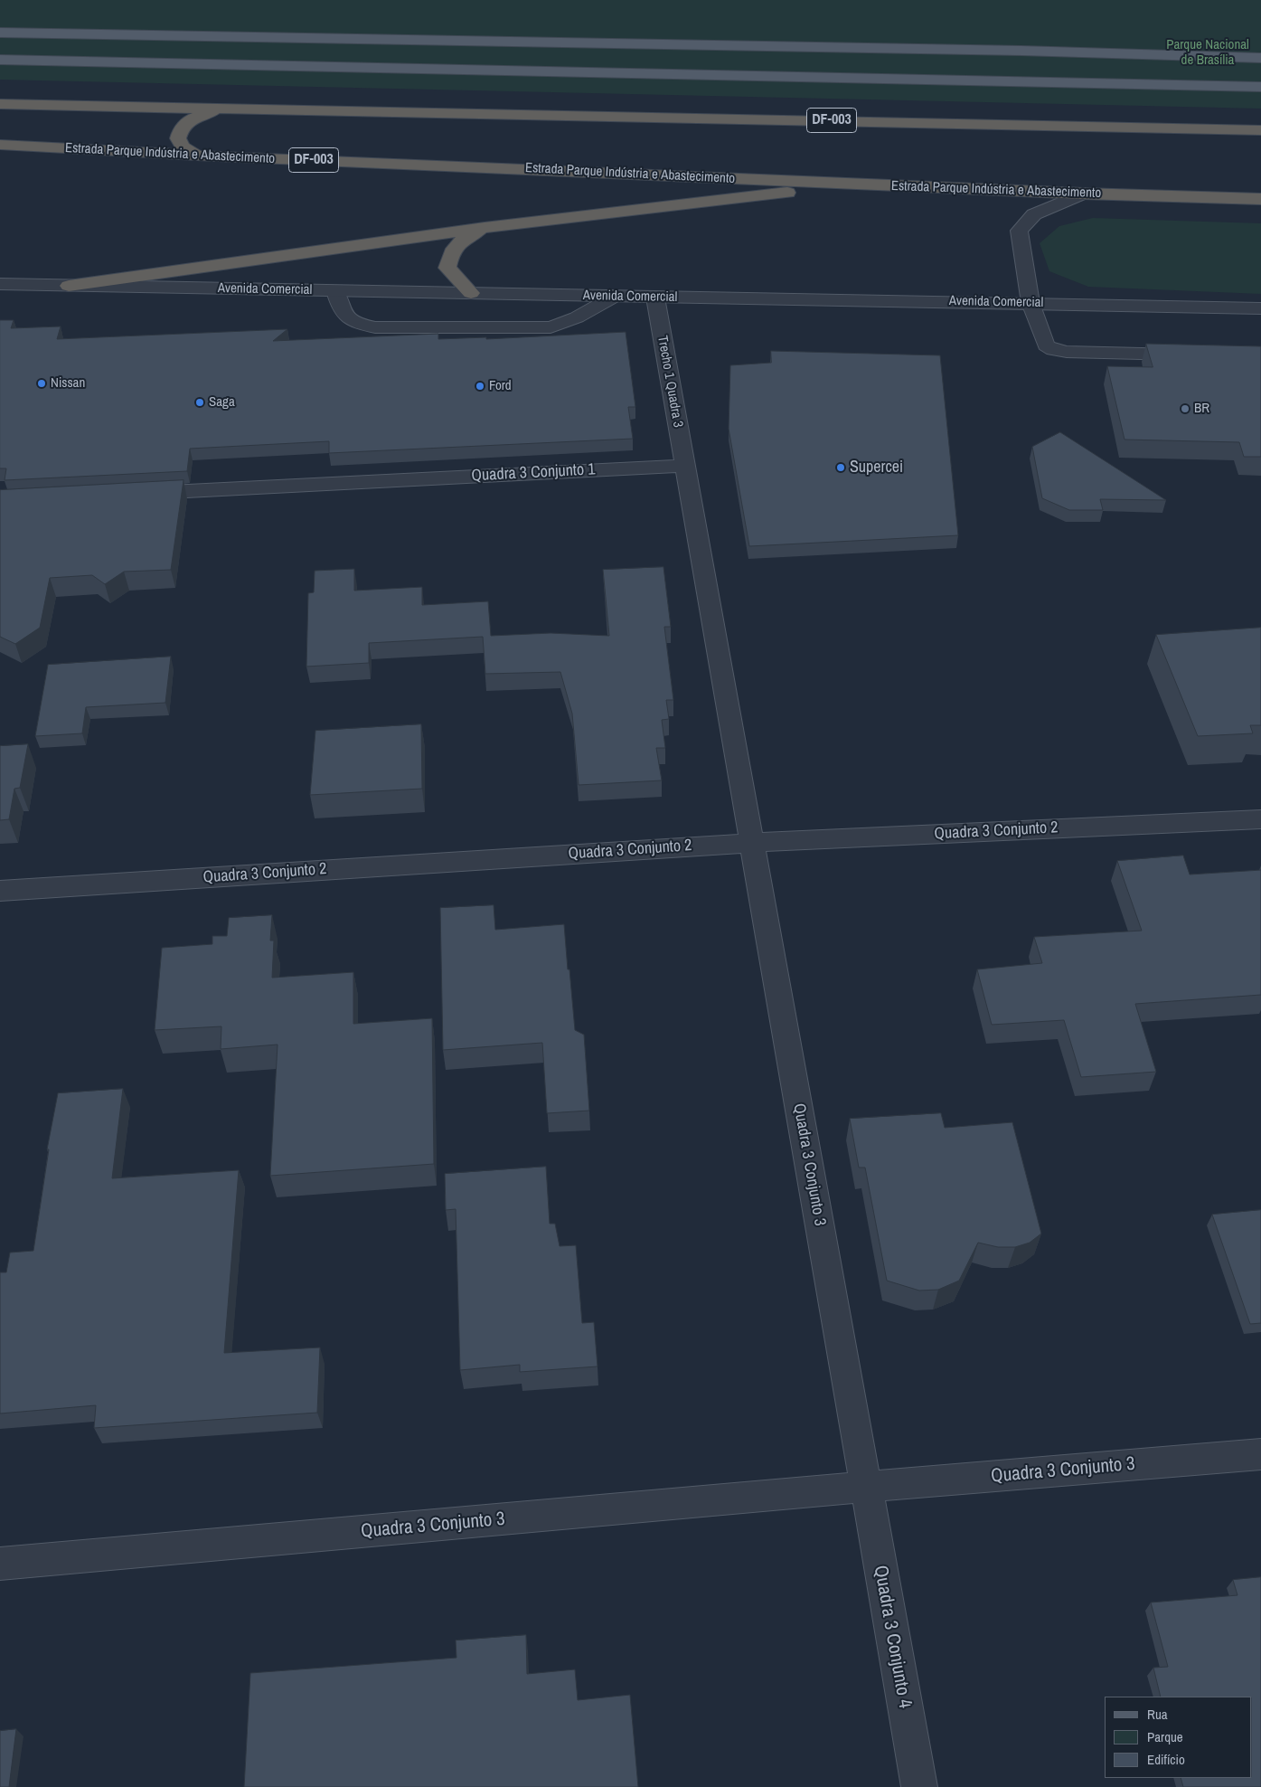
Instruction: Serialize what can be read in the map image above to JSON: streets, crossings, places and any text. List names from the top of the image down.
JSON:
{
  "streets": {
    "highway": ["DF-003", "Estrada Parque Indústria e Abastecimento"],
    "street": [
      "Avenida Comercial",
      "Trecho 1 Quadra 3",
      "Quadra 3 Conjunto 1",
      "Quadra 3 Conjunto 2",
      "Quadra 3 Conjunto 3",
      "Quadra 3 Conjunto 4"
    ]
  },
  "crossings": [
    ["Avenida Comercial", "Trecho 1 Quadra 3"],
    ["Trecho 1 Quadra 3", "Quadra 3 Conjunto 1"],
    ["Quadra 3 Conjunto 2", "Quadra 3 Conjunto 3"],
    ["Quadra 3 Conjunto 3", "Quadra 3 Conjunto 4"]
  ],
  "parks": ["Parque Nacional de Brasília"],
  "places": [
    "Nissan",
    "Ford",
    "Saga",
    "BR",
    "Supercei"
  ],
  "legend": ["Rua", "Parque", "Edifício"]
}
